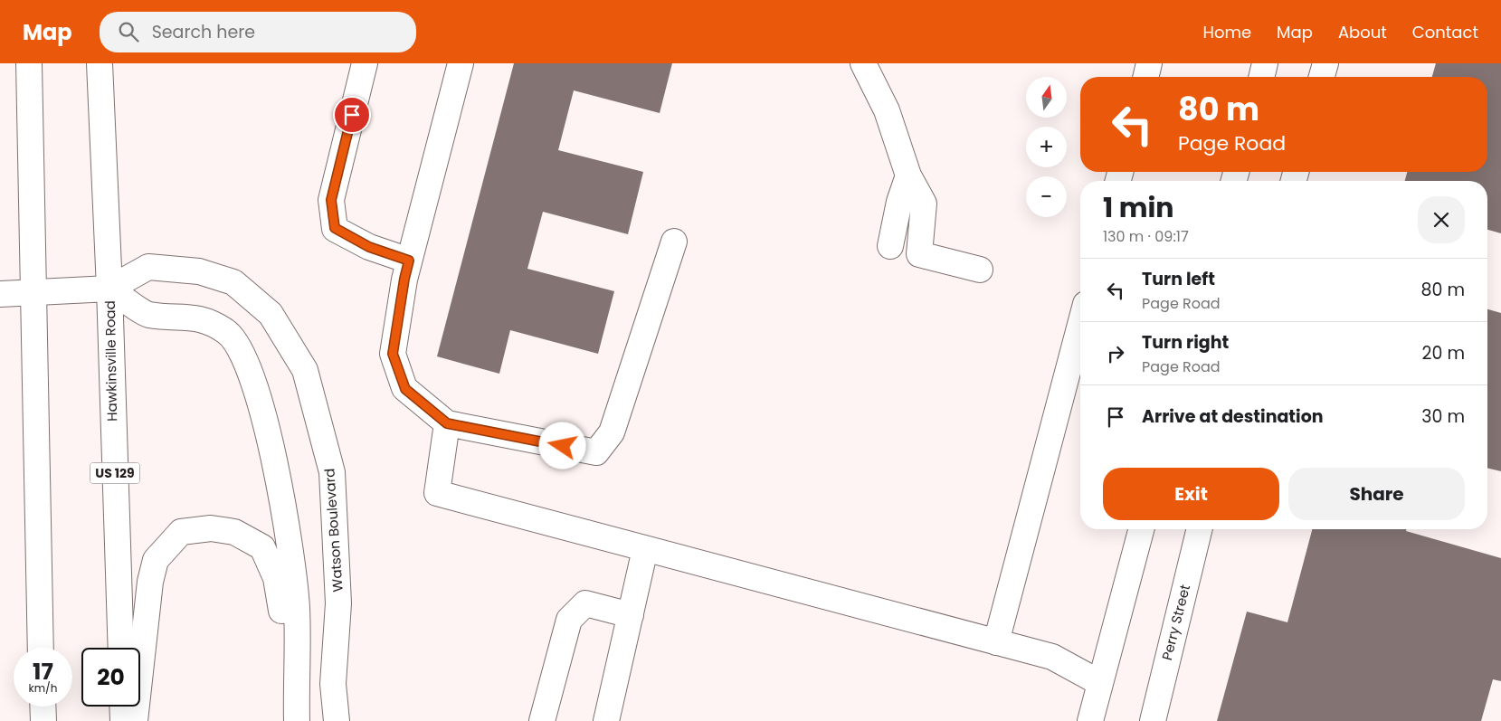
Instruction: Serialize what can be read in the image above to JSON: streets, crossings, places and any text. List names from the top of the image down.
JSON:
{
  "streets": {
    "street": [
      "Hawkinsville Road",
      "US 129",
      "Watson Boulevard",
      "Perry Street"
    ]
  },
  "crossings": [
    ["Hawkinsville Road", "Watson Boulevard"]
  ],
  "north": "top",
  "page": {
    "header": "Map",
    "search": "Search here",
    "nav": [
      "Home",
      "Map",
      "About",
      "Contact"
    ],
    "map_buttons": ["+", "−"],
    "turn": ["80 m", "Page Road"],
    "heading": ["1 min", "130 m · 09:17"],
    "list": [
      {
        "name": "Turn left",
        "note": "Page Road",
        "value": "80 m"
      },
      {
        "name": "Turn right",
        "note": "Page Road",
        "value": "20 m"
      },
      {
        "name": "Arrive at destination",
        "value": "30 m"
      }
    ],
    "buttons": ["Exit", "Share"],
    "speed": "17 km/h",
    "limit": "20"
  }
}
